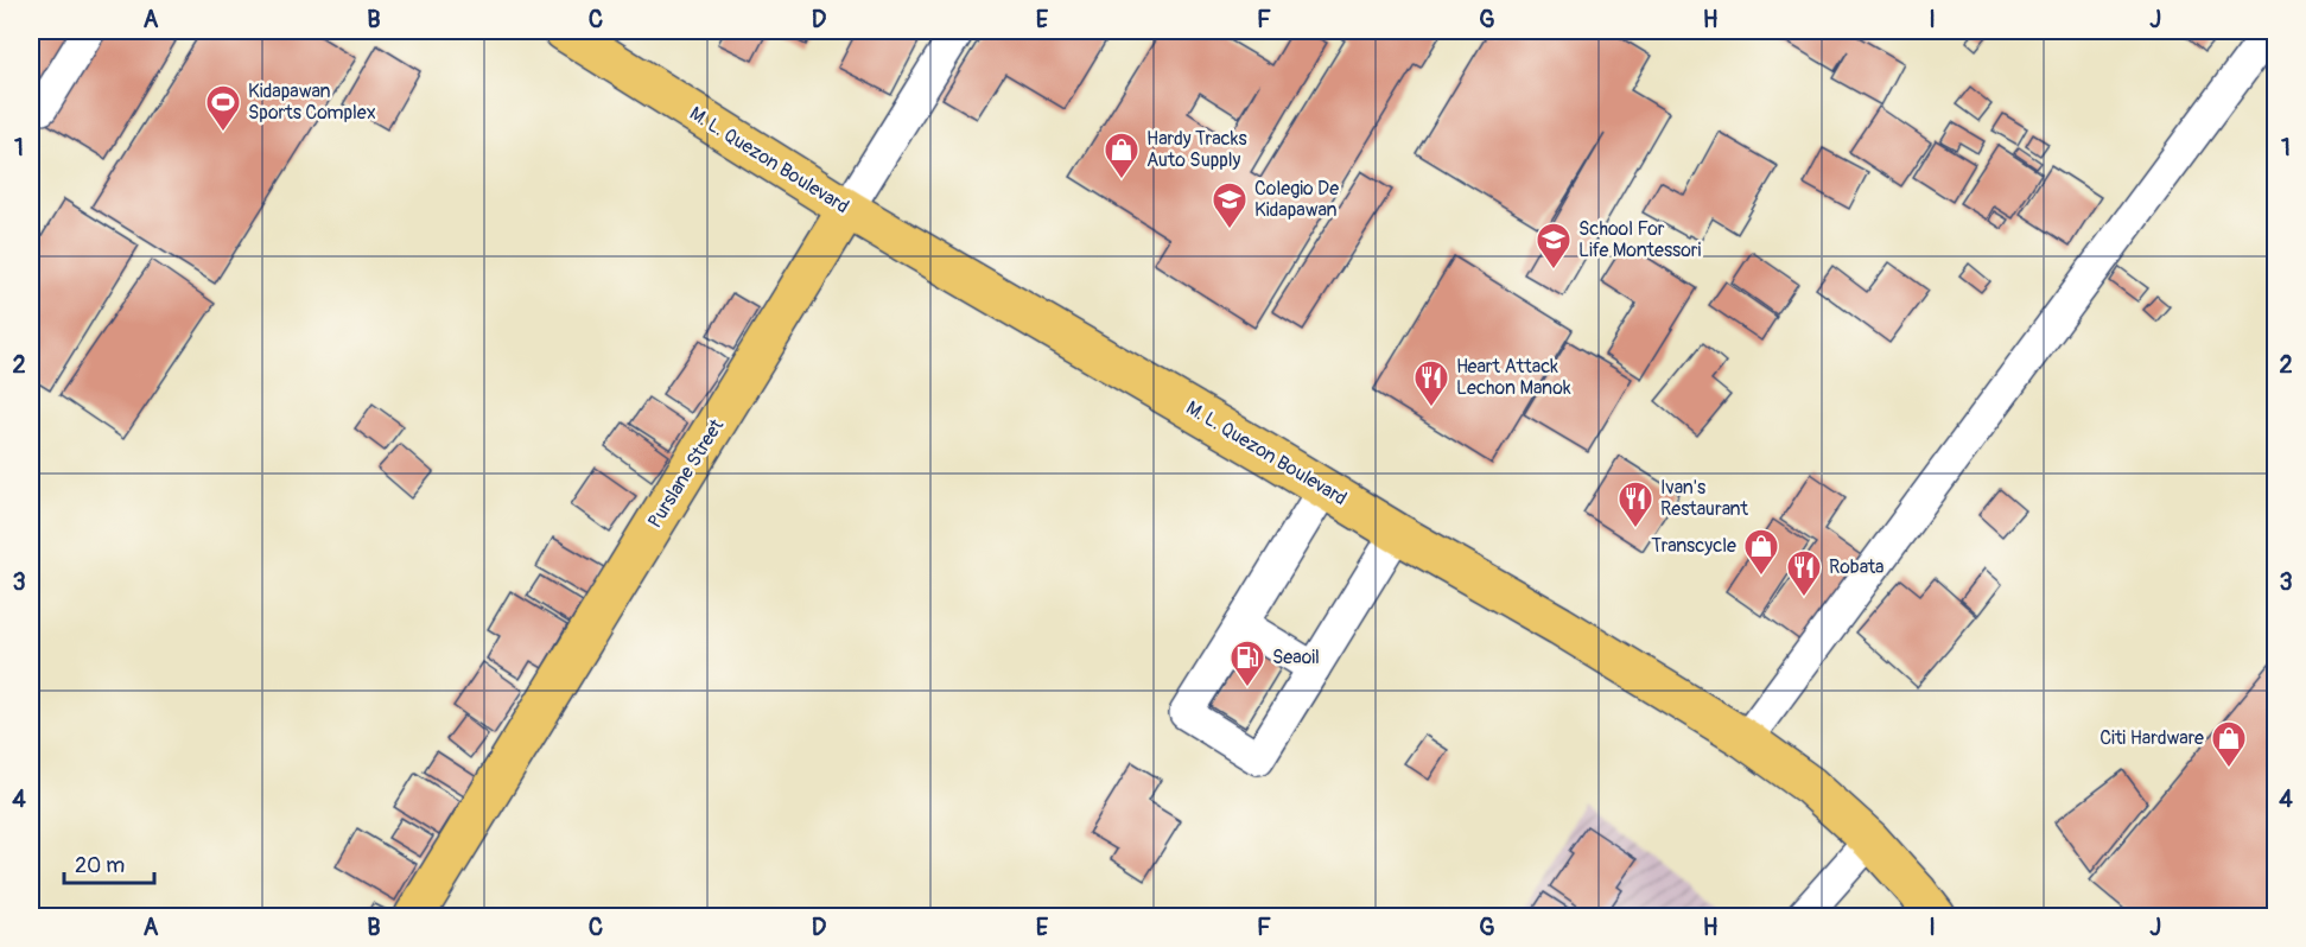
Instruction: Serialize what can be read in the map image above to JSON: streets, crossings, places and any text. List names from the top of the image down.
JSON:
{
  "streets": {
    "main road": ["M. L. Quezon Boulevard", "Purslane Street"]
  },
  "crossings": [
    ["M. L. Quezon Boulevard", "Purslane Street"]
  ],
  "places": {
    "sports": ["Kidapawan Sports Complex"],
    "shop": ["Hardy Tracks Auto Supply", "Transcycle", "Citi Hardware"],
    "school or university": ["Colegio De Kidapawan", "School For Life Montessori"],
    "restaurant": ["Heart Attack Lechon Manok", "Ivan's Restaurant", "Robata"],
    "fuel station": ["Seaoil"]
  },
  "scale_bar": "20 m",
  "grid": {
    "columns": [
      "A",
      "B",
      "C",
      "D",
      "E",
      "F",
      "G",
      "H",
      "I",
      "J"
    ],
    "rows": [
      "1",
      "2",
      "3",
      "4"
    ]
  }
}
